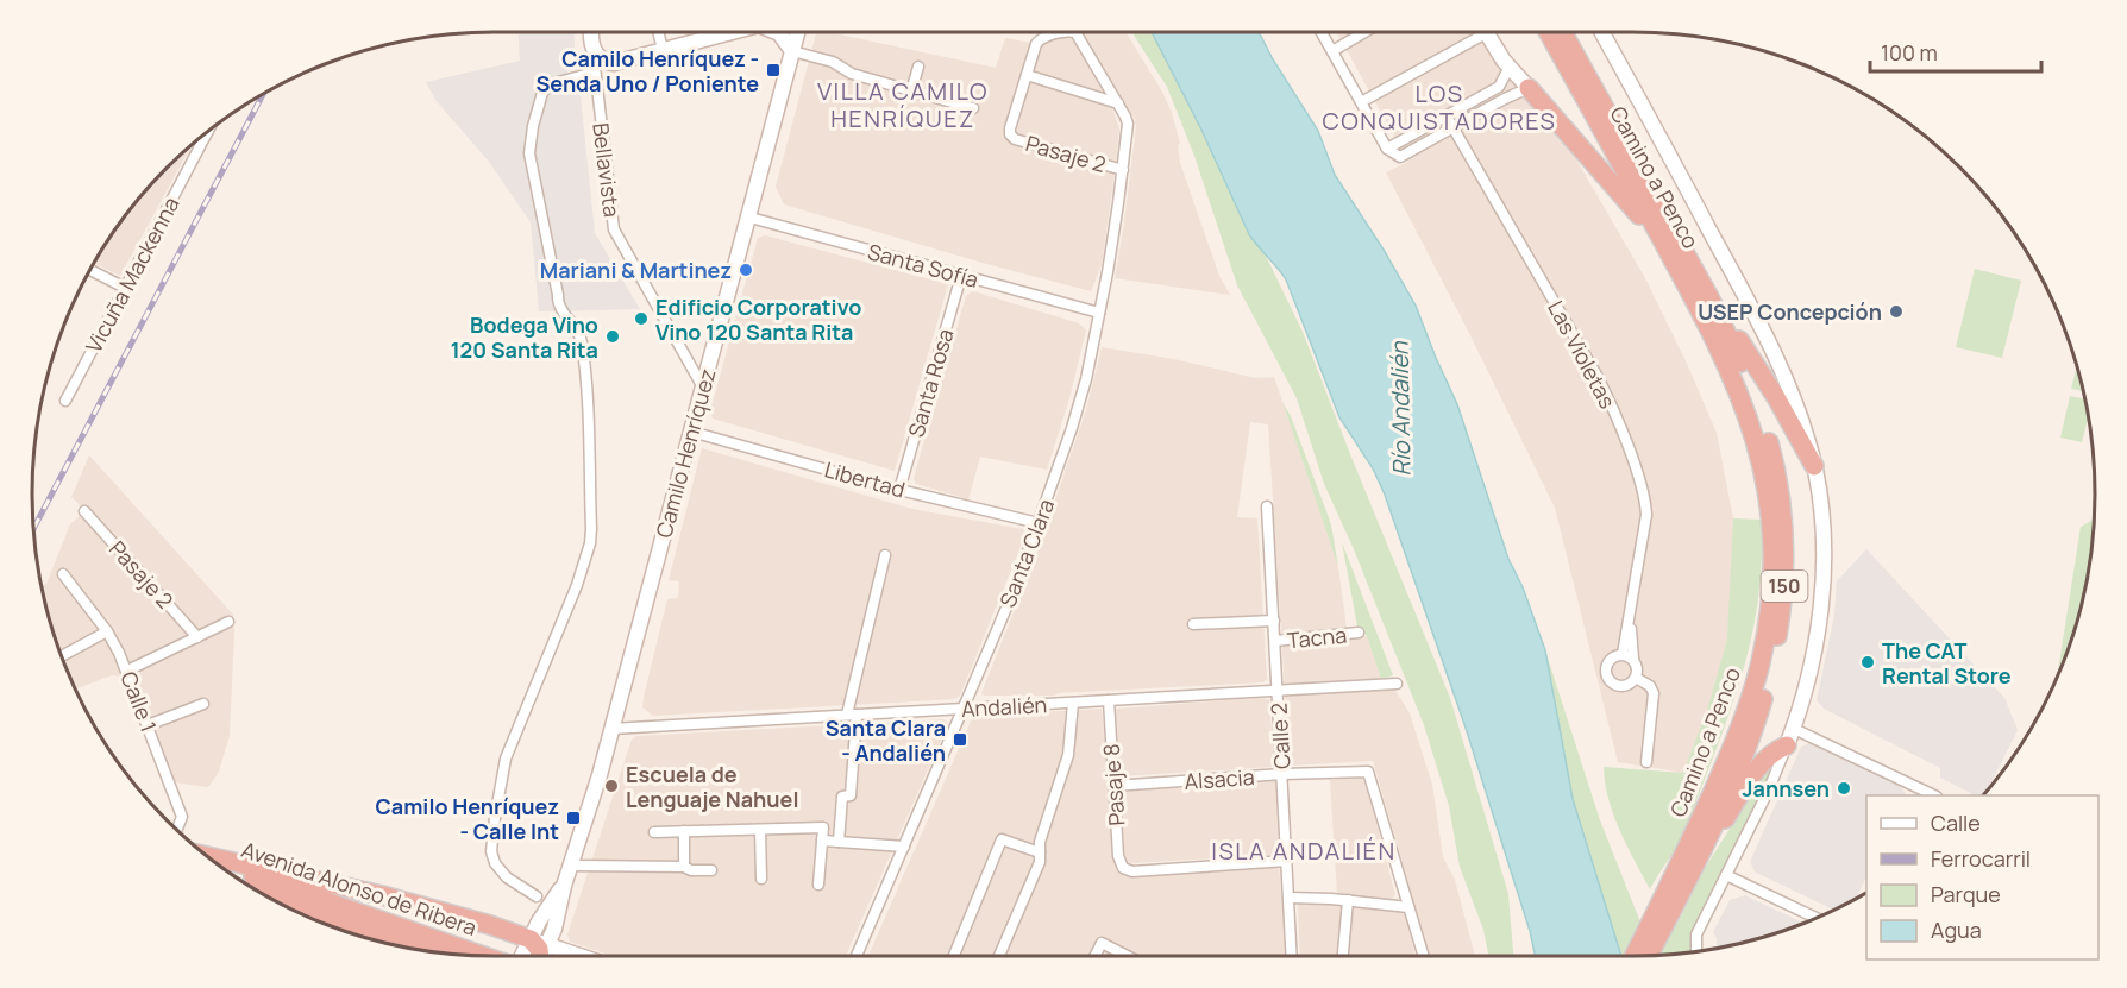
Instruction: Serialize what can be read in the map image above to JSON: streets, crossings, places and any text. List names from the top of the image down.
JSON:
{
  "streets": {
    "highway": ["Camino a Penco", "150", "Avenida Alonso de Ribera"],
    "main road": ["Bellavista", "Camilo Henríquez"],
    "street": [
      "Pasaje 2",
      "Santa Sofía",
      "Vicuña Mackenna",
      "Las Violetas",
      "Santa Rosa",
      "Libertad",
      "Santa Clara",
      "Tacna",
      "Calle 1",
      "Andalién",
      "Calle 2",
      "Alsacia",
      "Pasaje 8"
    ]
  },
  "crossings": [
    ["Pasaje 2", "Santa Clara"],
    ["Bellavista", "Camilo Henríquez"],
    ["Santa Sofía", "Santa Rosa"],
    ["Santa Sofía", "Camilo Henríquez"],
    ["Santa Sofía", "Santa Clara"],
    ["Santa Rosa", "Libertad"],
    ["Camilo Henríquez", "Libertad"],
    ["Camilo Henríquez", "Andalién"],
    ["Libertad", "Santa Clara"],
    ["Santa Clara", "Andalién"],
    ["Tacna", "Calle 2"],
    ["Andalién", "Calle 2"],
    ["Andalién", "Pasaje 8"],
    ["Calle 2", "Alsacia"],
    ["Calle 2", "Pasaje 8"],
    ["Alsacia", "Pasaje 8"]
  ],
  "districts": ["VILLA CAMILO HENRÍQUEZ", "LOS CONQUISTADORES", "ISLA ANDALIÉN"],
  "water": ["Río Andalién"],
  "places": {
    "transit": ["Camilo Henríquez - Senda Uno / Poniente", "Santa Clara - Andalién", "Camilo Henríquez - Calle Int"],
    "other": [
      "Mariani & Martinez",
      "USEP Concepción",
      "Edificio Corporativo Vino 120 Santa Rita",
      "Bodega Vino 120 Santa Rita",
      "The CAT Rental Store",
      "Escuela de Lenguaje Nahuel",
      "Jannsen"
    ]
  },
  "legend": [
    "Calle",
    "Ferrocarril",
    "Parque",
    "Agua"
  ],
  "scale_bar": "100 m"
}
